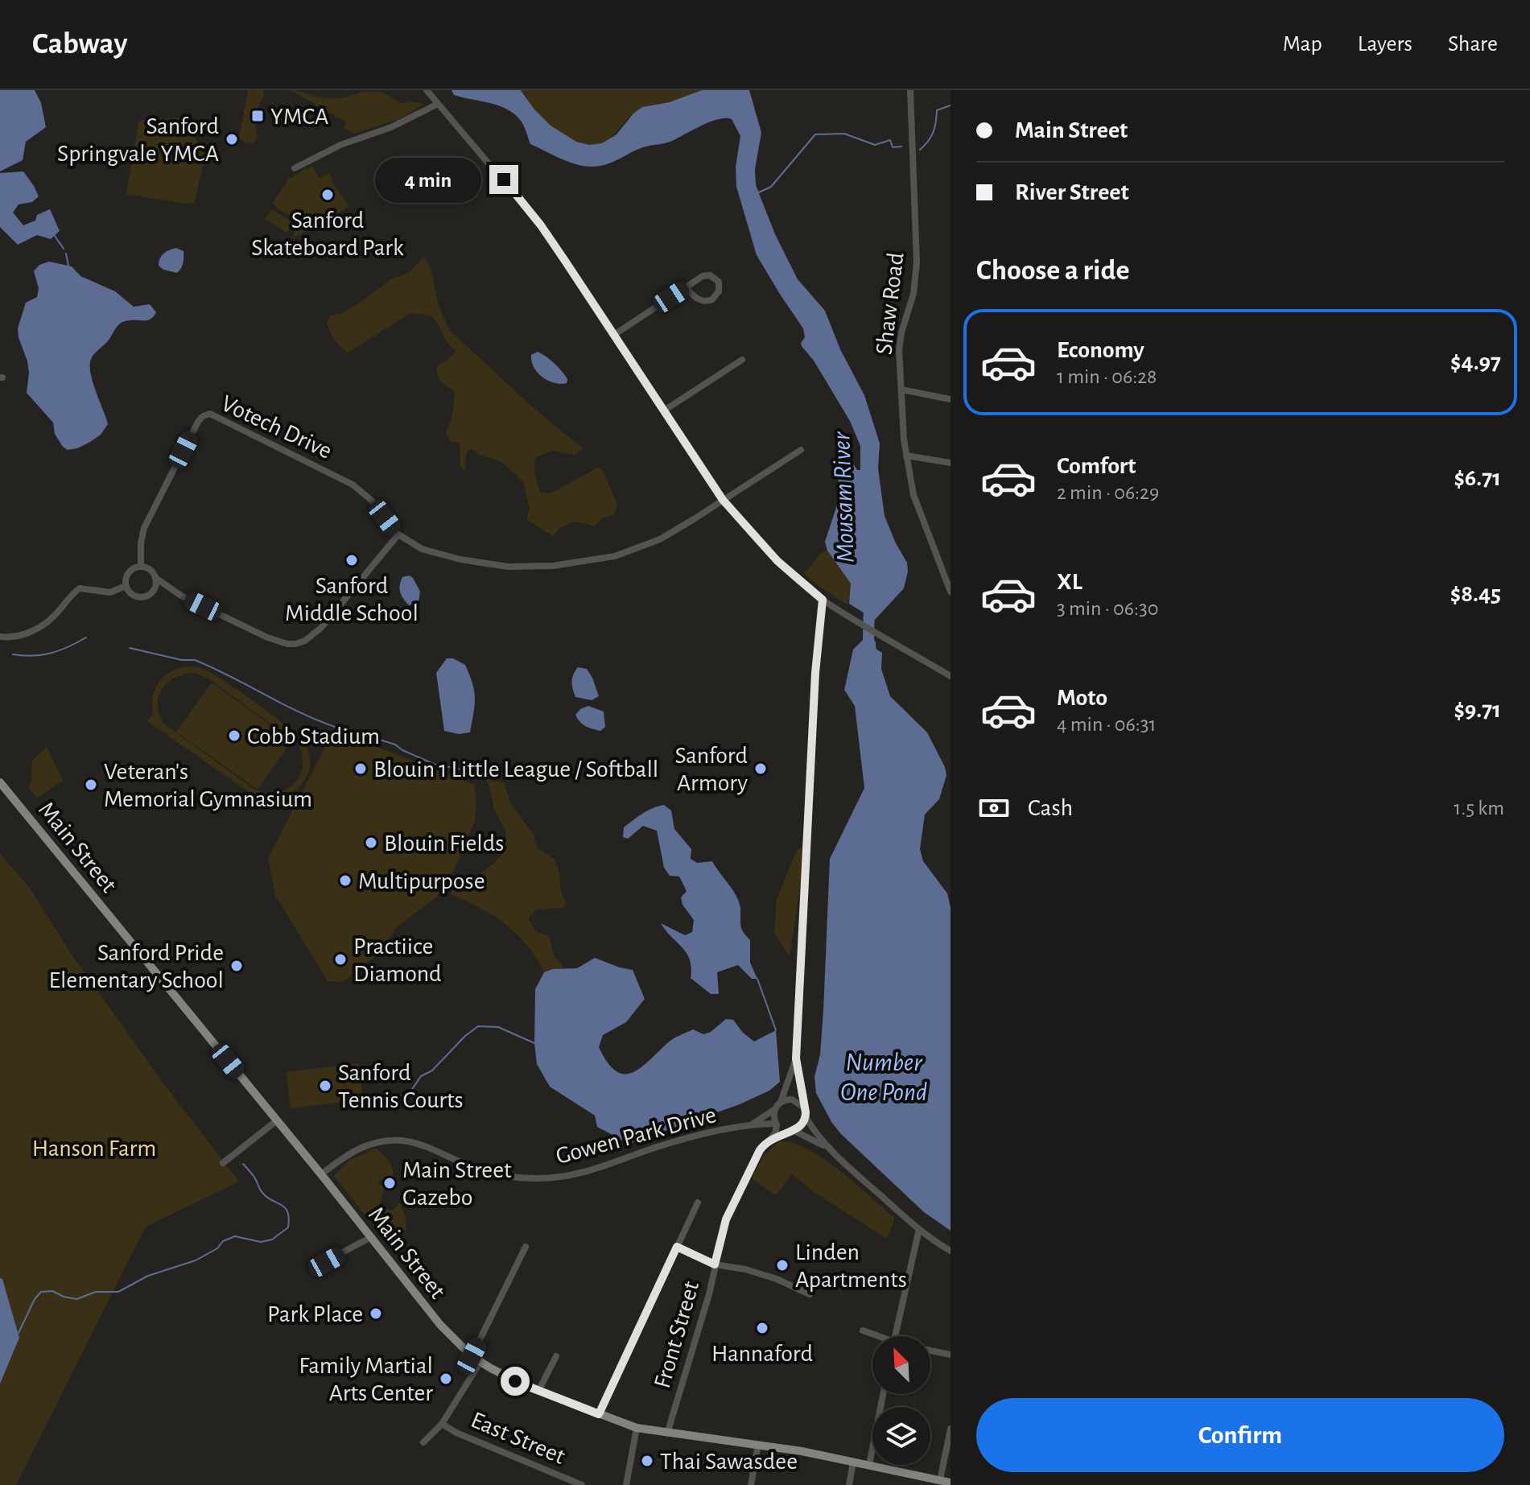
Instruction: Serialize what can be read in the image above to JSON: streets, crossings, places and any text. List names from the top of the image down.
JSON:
{
  "streets": {
    "main road": ["Main Street"],
    "street": [
      "Shaw Road",
      "Votech Drive",
      "Gowen Park Drive",
      "Front Street",
      "East Street"
    ]
  },
  "crossings": [
    ["Main Street", "Gowen Park Drive"],
    ["Main Street", "Front Street"],
    ["Gowen Park Drive", "Front Street"]
  ],
  "water": ["Mousam River", "Number One Pond"],
  "parks": ["Hanson Farm"],
  "places": {
    "transit": ["YMCA"],
    "other": [
      "Sanford Springvale YMCA",
      "Sanford Skateboard Park",
      "Sanford Middle School",
      "Cobb Stadium",
      "Blouin 1 Little League / Softball",
      "Sanford Armory",
      "Veteran's Memorial Gymnasium",
      "Blouin Fields",
      "Multipurpose",
      "Practiice Diamond",
      "Sanford Pride Elementary School",
      "Sanford Tennis Courts",
      "Main Street Gazebo",
      "Linden Apartments",
      "Park Place",
      "Hannaford",
      "Family Martial Arts Center",
      "Thai Sawasdee"
    ]
  },
  "north": "top left",
  "page": {
    "header": "Cabway",
    "nav": ["Map", "Layers", "Share"],
    "banner": ["Main Street", "River Street"],
    "bubble": "4 min",
    "heading": "Choose a ride",
    "list": [
      {
        "name": "Economy",
        "note": "1 min · 06:28",
        "value": "$4.97"
      },
      {
        "name": "Comfort",
        "note": "2 min · 06:29",
        "value": "$6.71"
      },
      {
        "name": "XL",
        "note": "3 min · 06:30",
        "value": "$8.45"
      },
      {
        "name": "Moto",
        "note": "4 min · 06:31",
        "value": "$9.71"
      }
    ],
    "pay": ["Cash", "1.5 km"],
    "buttons": "Confirm"
  }
}
